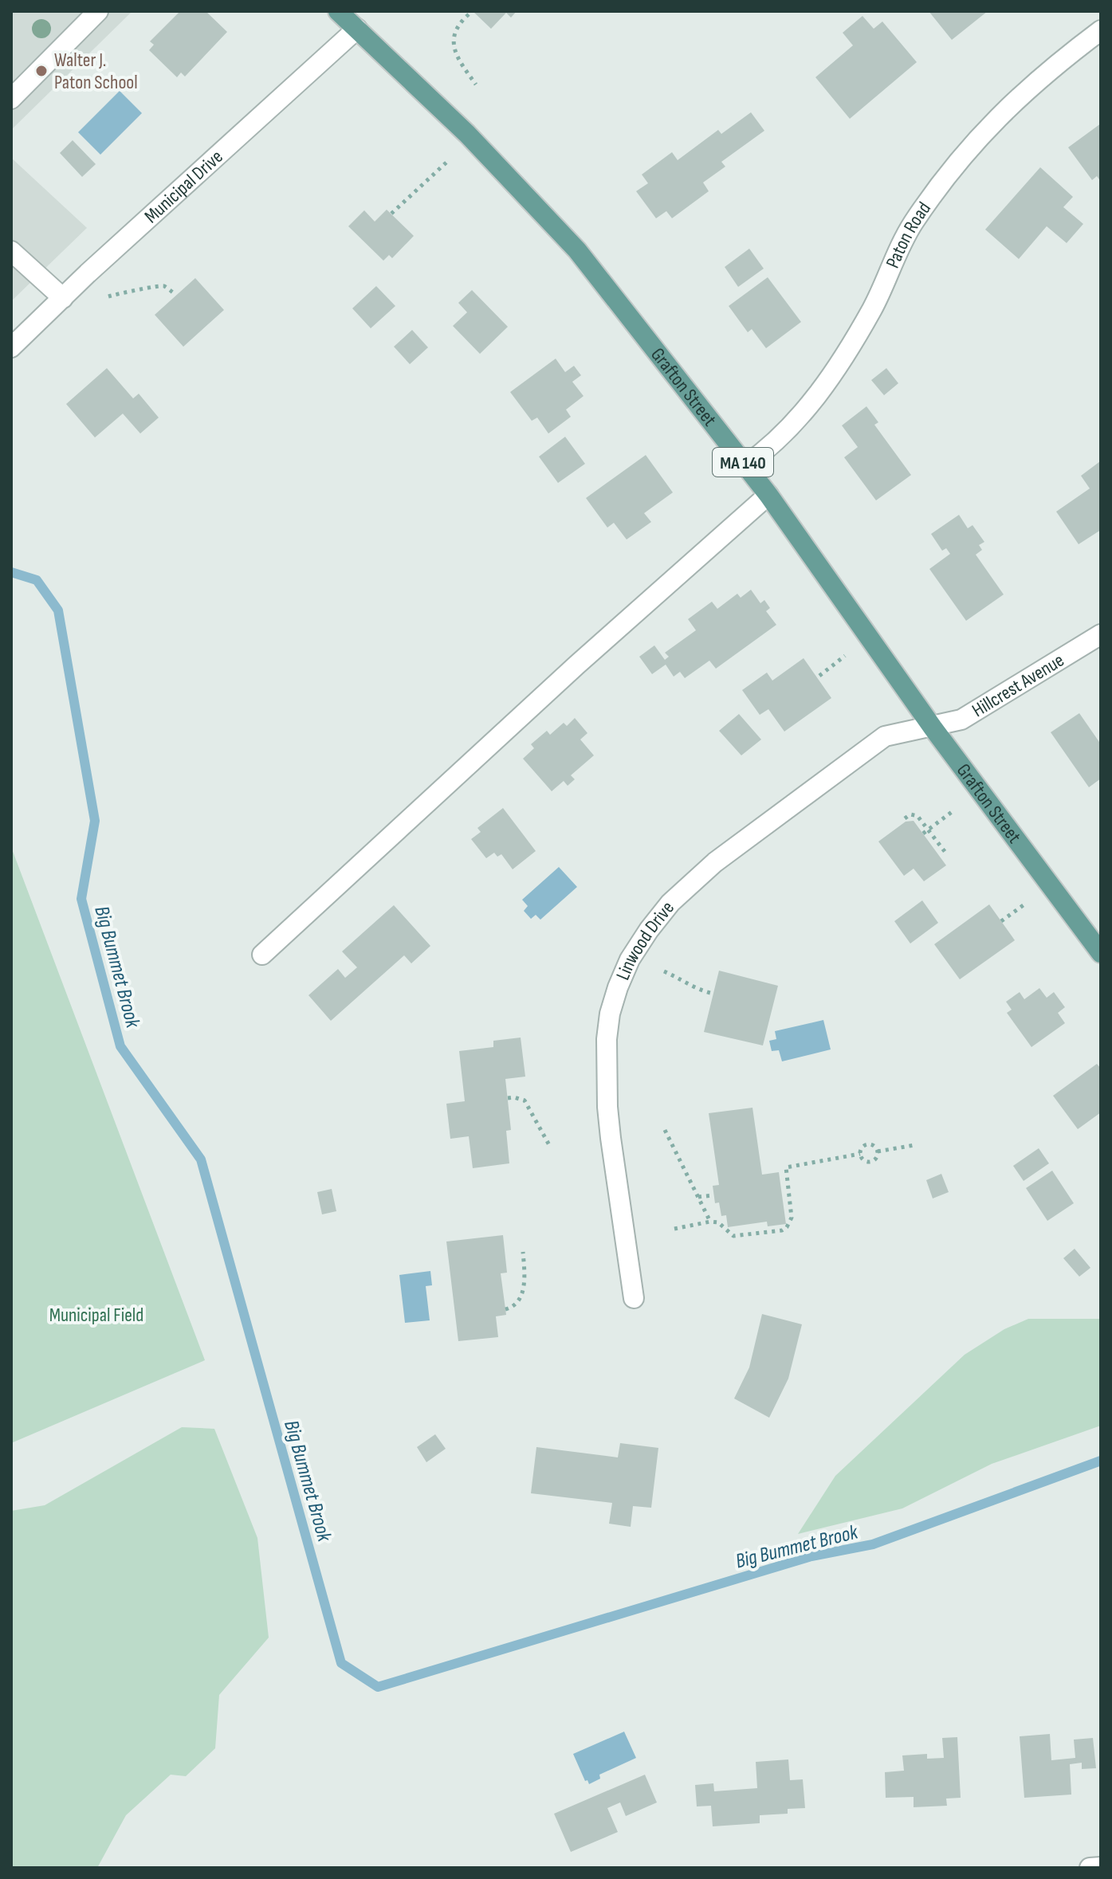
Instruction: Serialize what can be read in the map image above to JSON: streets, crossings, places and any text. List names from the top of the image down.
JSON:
{
  "streets": {
    "main road": ["Grafton Street", "MA 140"],
    "street": [
      "Municipal Drive",
      "Paton Road",
      "Hillcrest Avenue",
      "Linwood Drive"
    ]
  },
  "crossings": [
    ["Municipal Drive", "Grafton Street"],
    ["Paton Road", "Grafton Street"],
    ["Grafton Street", "Hillcrest Avenue"],
    ["Grafton Street", "Linwood Drive"],
    ["Hillcrest Avenue", "Linwood Drive"]
  ],
  "water": ["Big Bummet Brook"],
  "parks": ["Municipal Field"],
  "places": ["Walter J. Paton School"]
}
